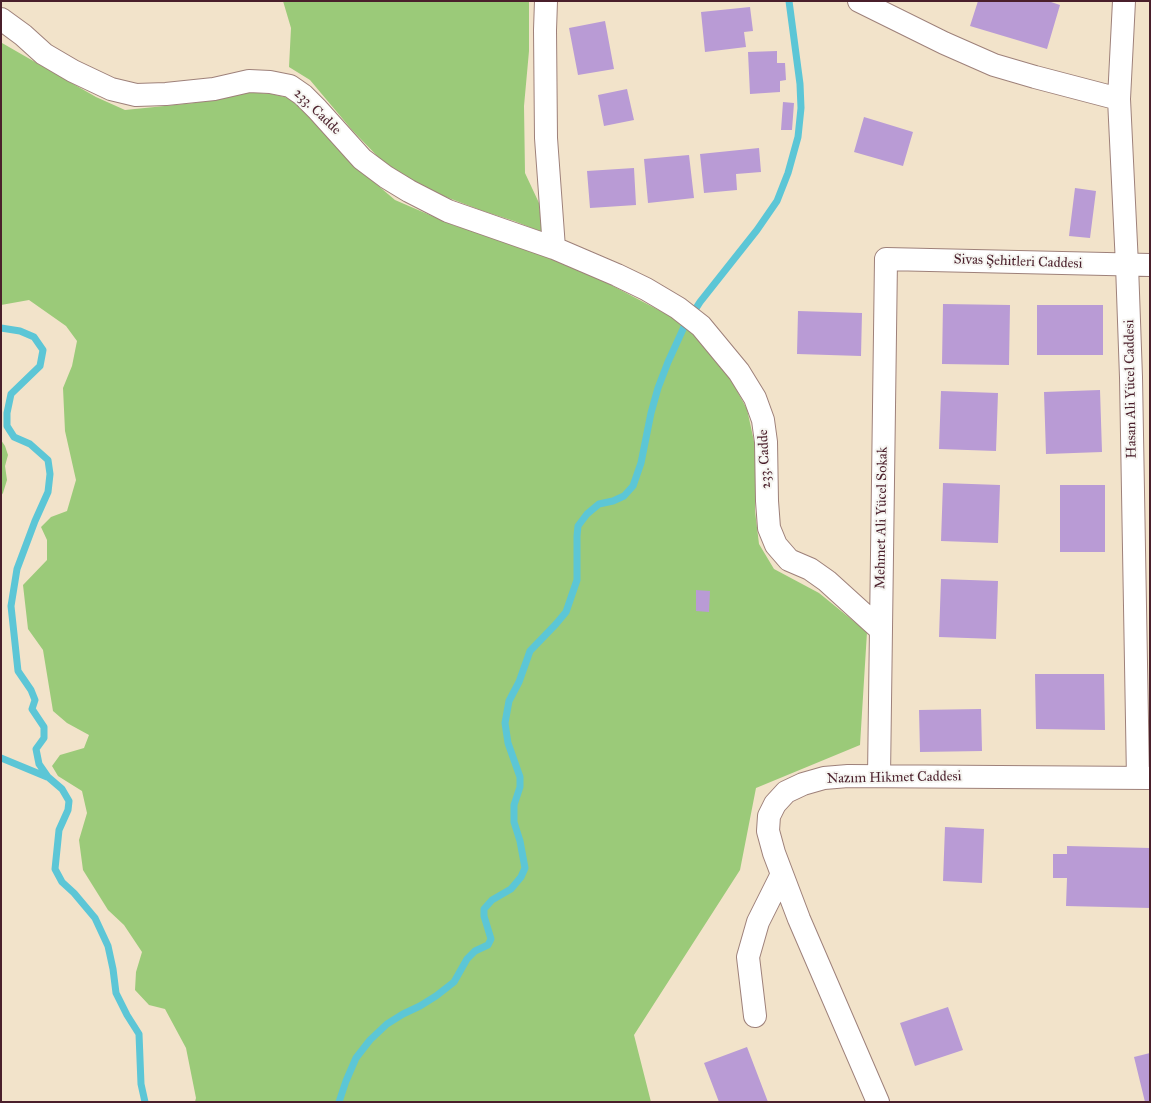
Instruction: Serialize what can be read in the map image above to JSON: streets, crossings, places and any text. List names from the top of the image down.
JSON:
{
  "streets": {
    "street": [
      "233. Cadde",
      "Sivas Şehitleri Caddesi",
      "Hasan Ali Yücel Caddesi",
      "Mehmet Ali Yücel Sokak",
      "Nazım Hikmet Caddesi"
    ]
  },
  "crossings": [
    ["233. Cadde", "Mehmet Ali Yücel Sokak"],
    ["Sivas Şehitleri Caddesi", "Hasan Ali Yücel Caddesi"],
    ["Sivas Şehitleri Caddesi", "Mehmet Ali Yücel Sokak"],
    ["Hasan Ali Yücel Caddesi", "Nazım Hikmet Caddesi"],
    ["Mehmet Ali Yücel Sokak", "Nazım Hikmet Caddesi"]
  ]
}
